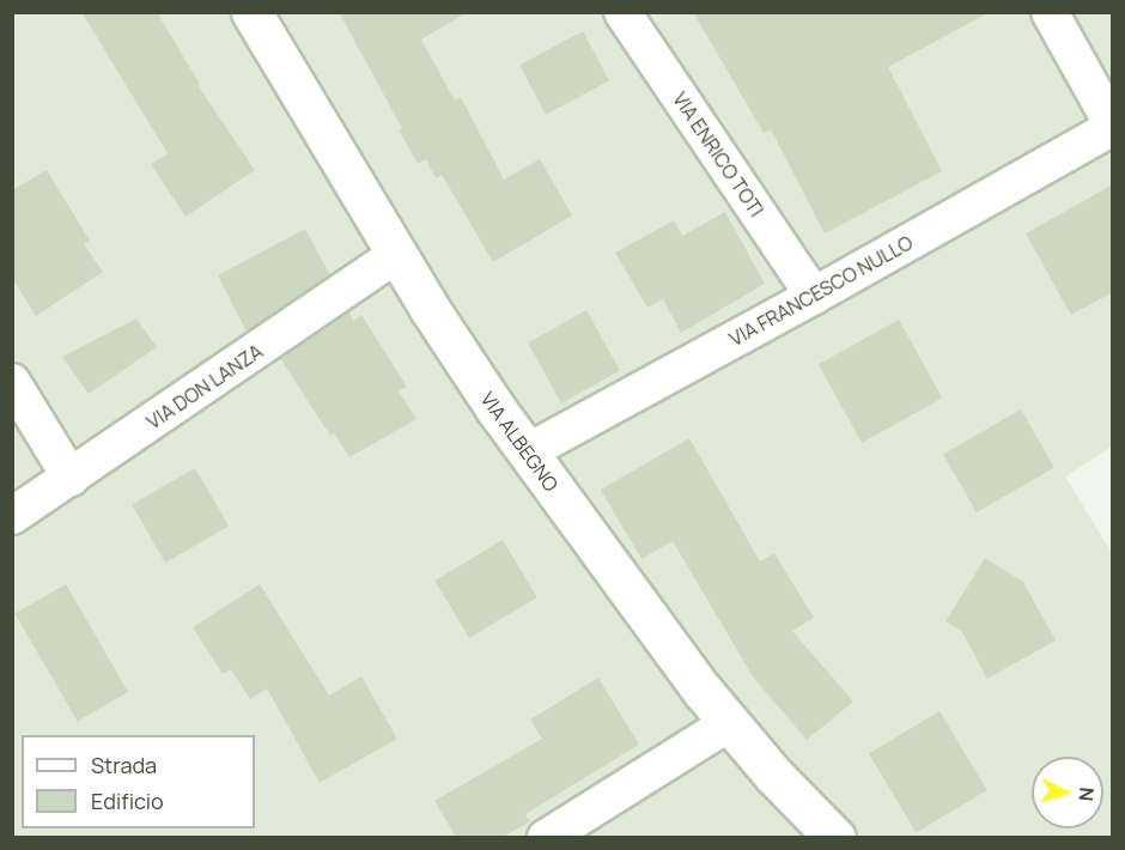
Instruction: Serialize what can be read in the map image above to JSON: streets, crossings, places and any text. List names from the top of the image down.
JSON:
{
  "streets": {
    "street": [
      "VIA ENRICO TOTI",
      "VIA FRANCESCO NULLO",
      "VIA DON LANZA",
      "VIA ALBEGNO"
    ]
  },
  "crossings": [
    ["VIA ENRICO TOTI", "VIA FRANCESCO NULLO"],
    ["VIA FRANCESCO NULLO", "VIA ALBEGNO"],
    ["VIA DON LANZA", "VIA ALBEGNO"]
  ],
  "legend": ["Strada", "Edificio"],
  "north": "right"
}
